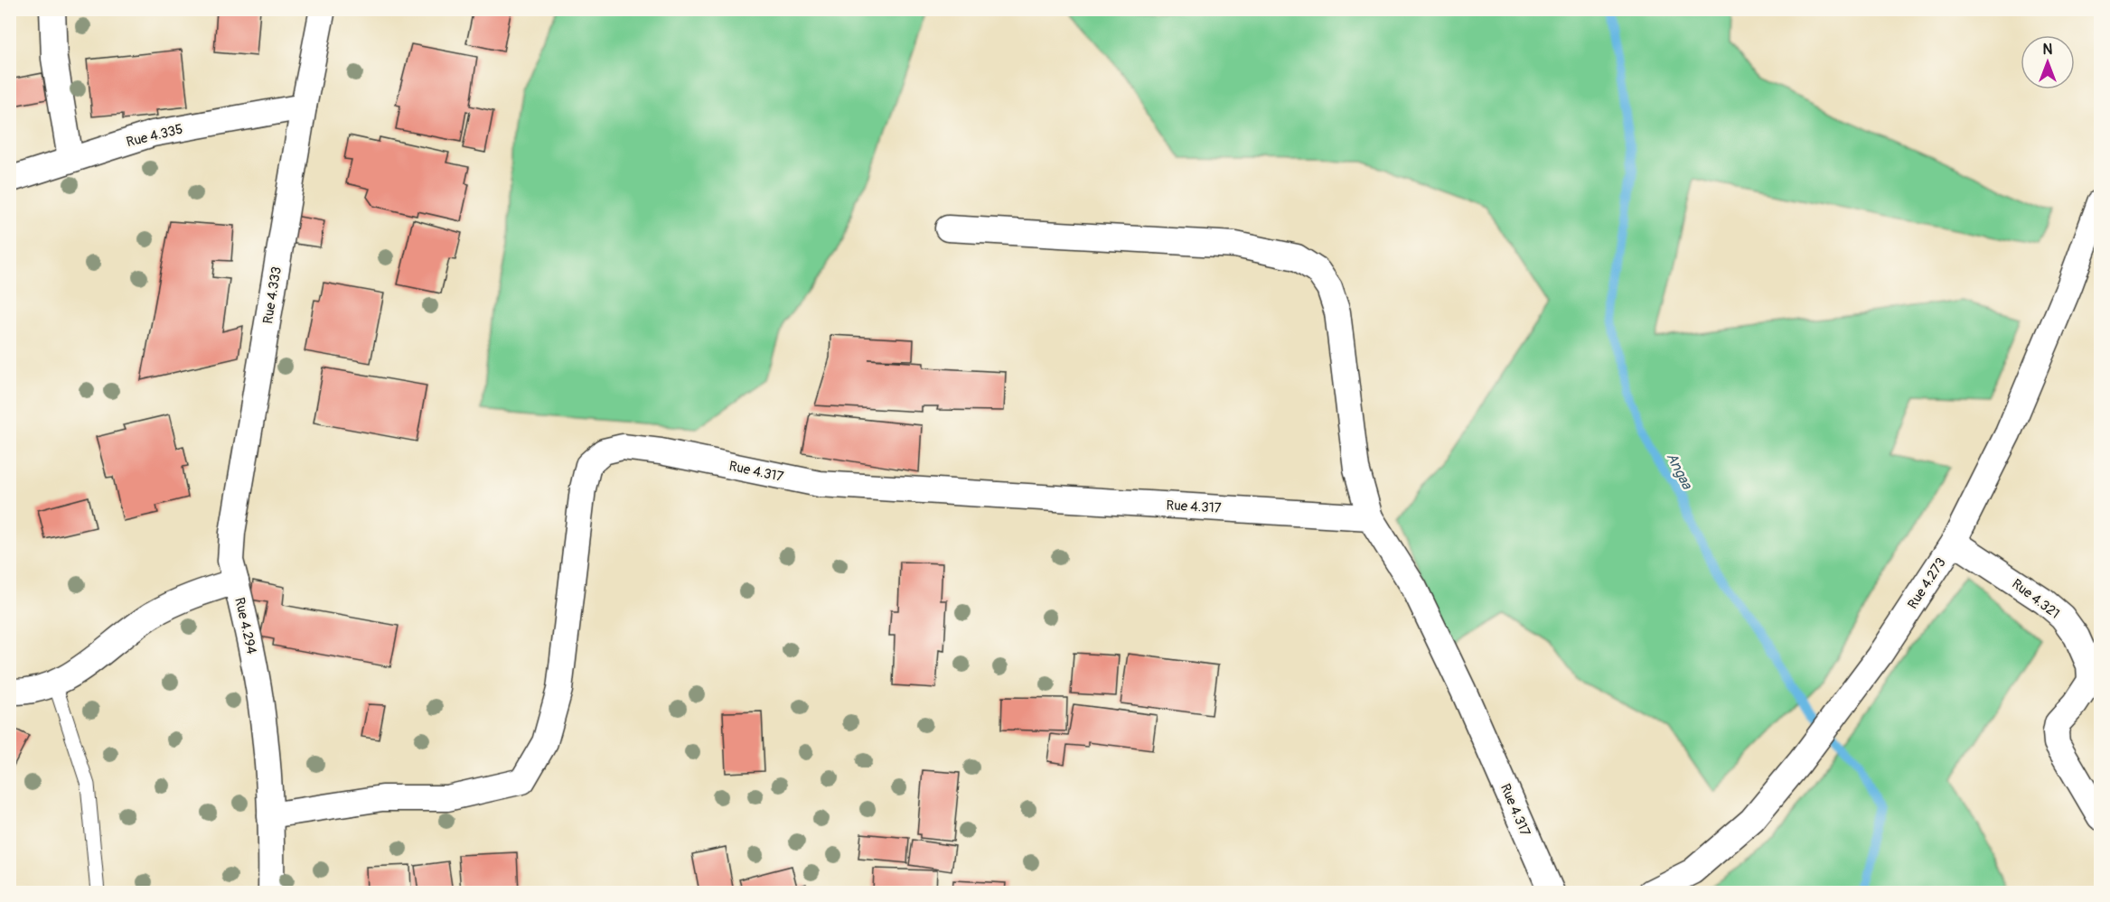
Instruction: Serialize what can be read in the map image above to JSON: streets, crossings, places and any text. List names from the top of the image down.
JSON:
{
  "streets": {
    "street": [
      "Rue 4.335",
      "Rue 4.333",
      "Rue 4.317",
      "Rue 4.273",
      "Rue 4.321",
      "Rue 4.294"
    ]
  },
  "crossings": [
    ["Rue 4.335", "Rue 4.333"],
    ["Rue 4.333", "Rue 4.294"],
    ["Rue 4.317", "Rue 4.294"],
    ["Rue 4.273", "Rue 4.321"]
  ],
  "water": ["Angaa"],
  "north": "top"
}
